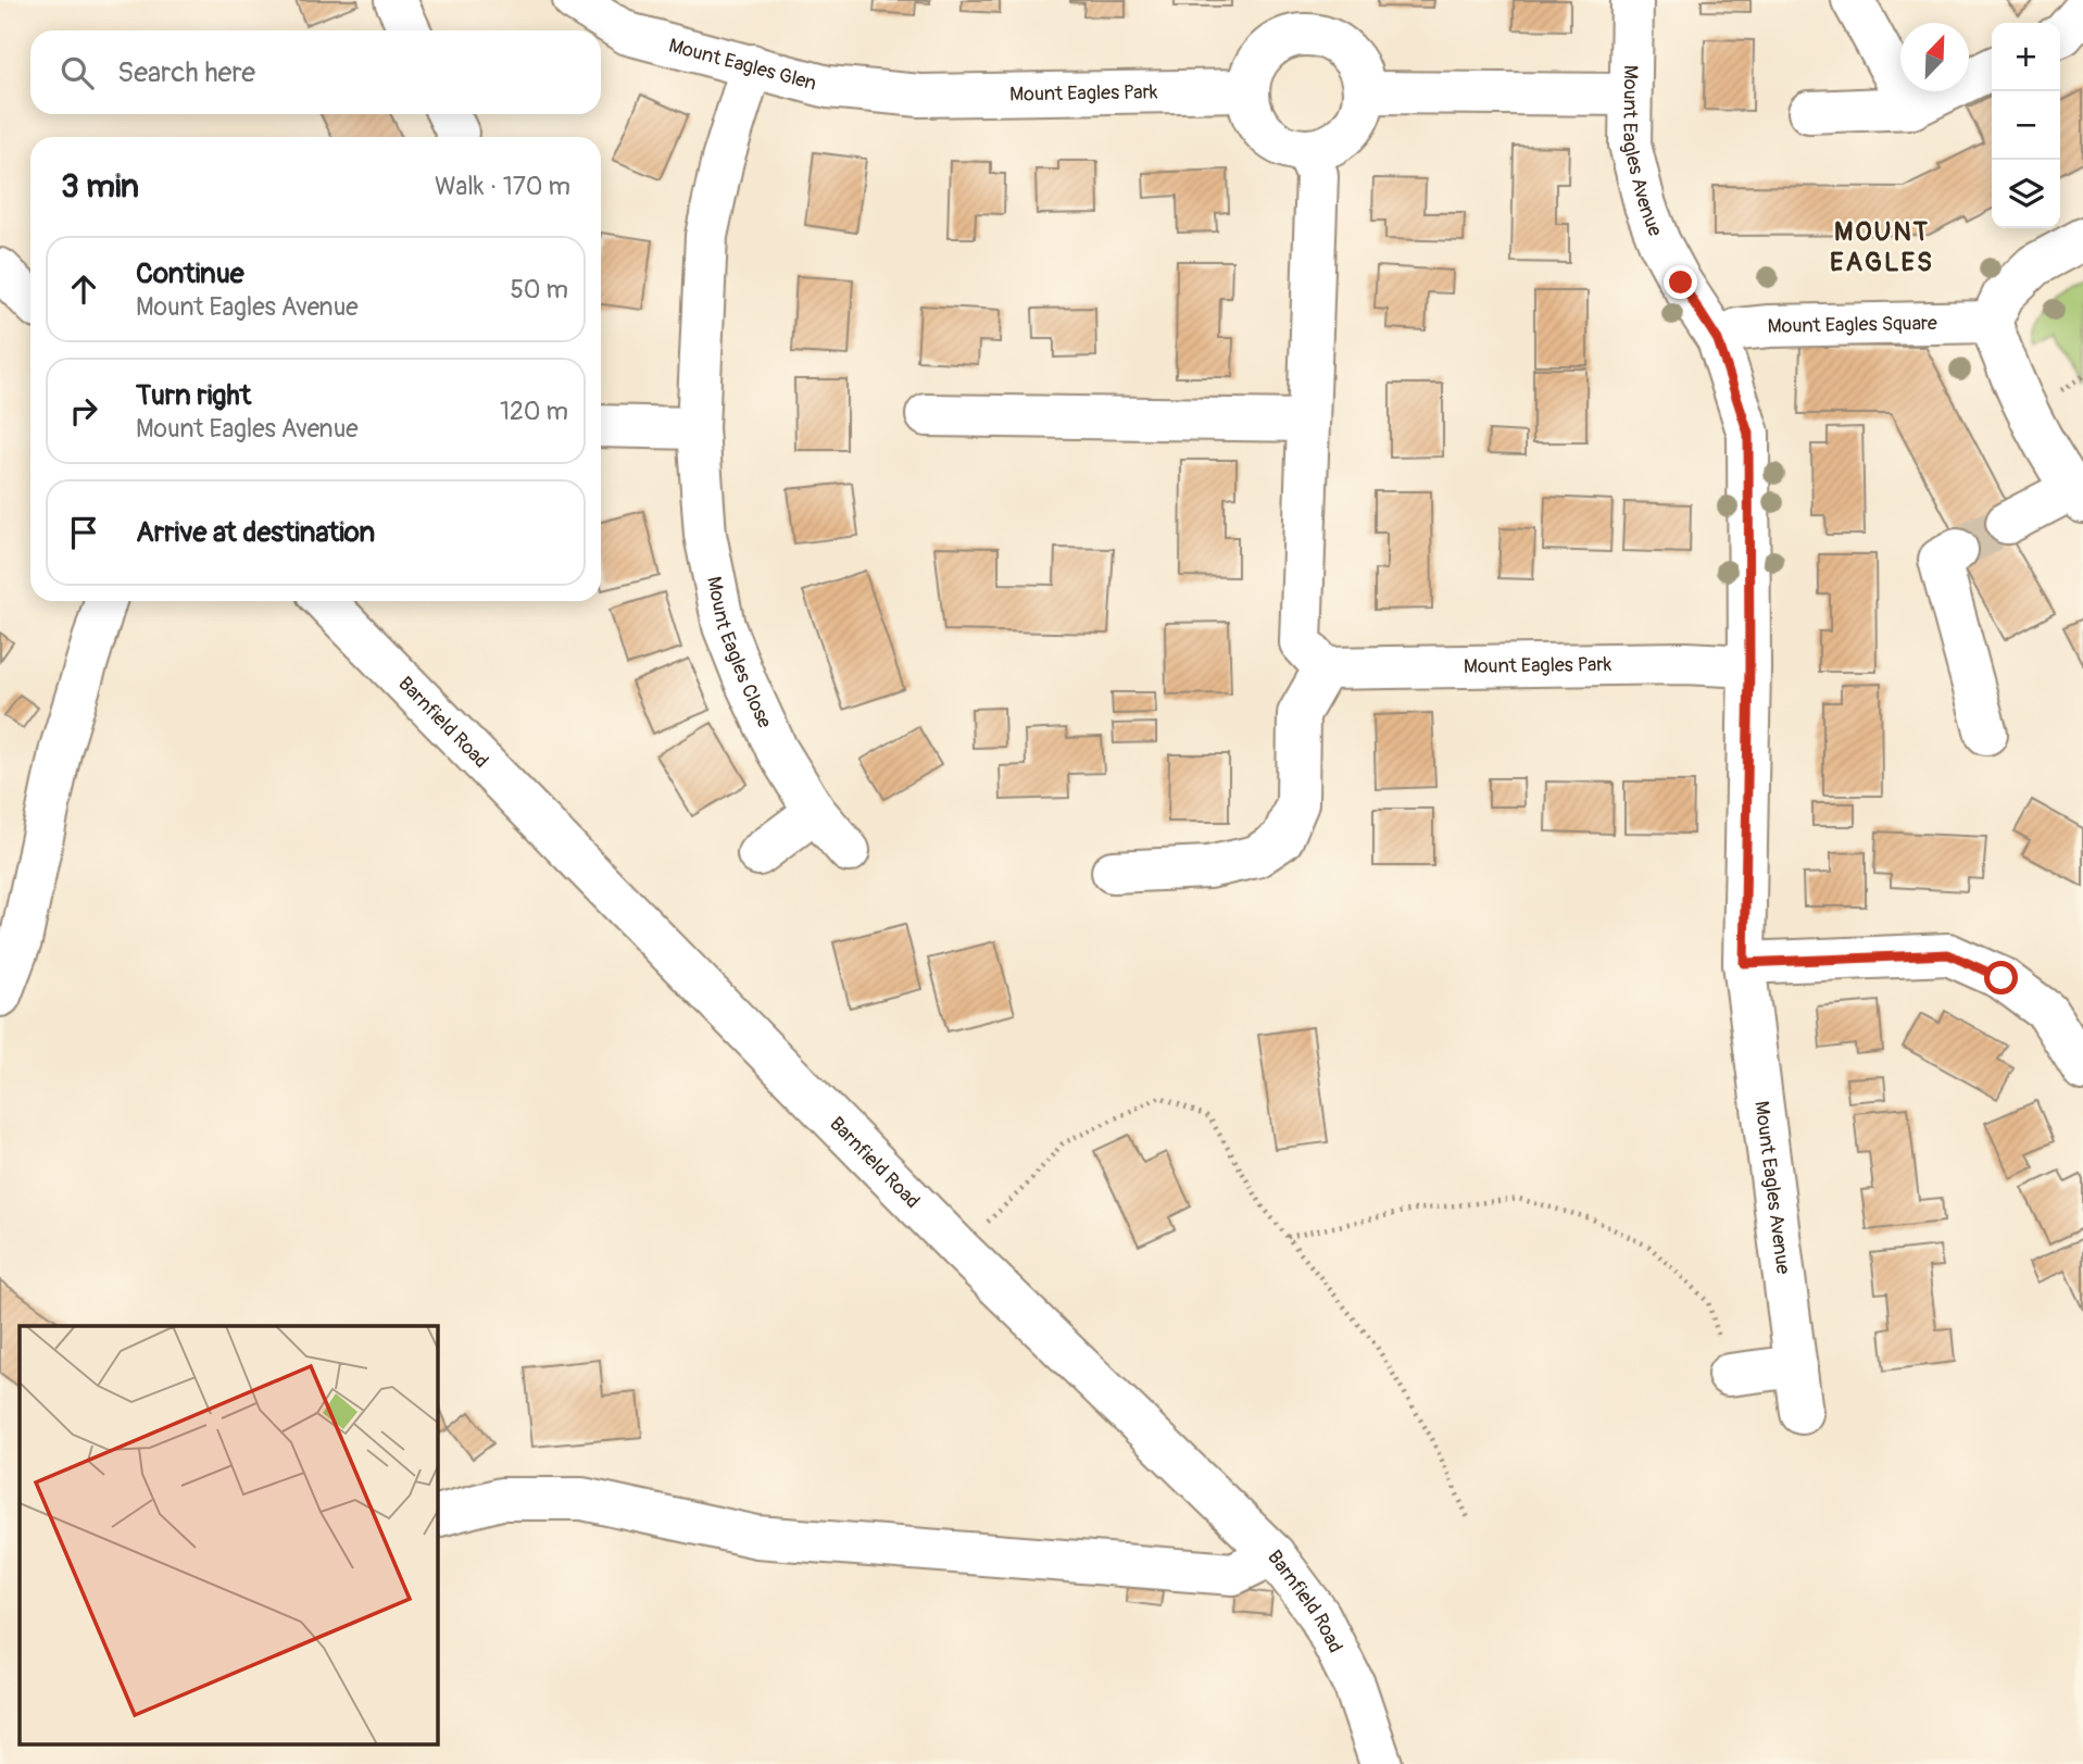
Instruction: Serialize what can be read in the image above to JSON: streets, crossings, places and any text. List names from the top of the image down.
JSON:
{
  "streets": {
    "street": [
      "Mount Eagles Glen",
      "Mount Eagles Park",
      "Mount Eagles Avenue",
      "Mount Eagles Square",
      "Mount Eagles Close",
      "Barnfield Road"
    ]
  },
  "crossings": [
    ["Mount Eagles Glen", "Mount Eagles Park"],
    ["Mount Eagles Glen", "Mount Eagles Close"],
    ["Mount Eagles Park", "Mount Eagles Avenue"],
    ["Mount Eagles Avenue", "Mount Eagles Square"]
  ],
  "districts": ["MOUNT EAGLES"],
  "north": "top right",
  "page": {
    "map_buttons": ["+", "−"],
    "search": "Search here",
    "heading": ["3 min", "Walk · 170 m"],
    "list": [
      ["Continue", "Mount Eagles Avenue", "50 m"],
      ["Turn right", "Mount Eagles Avenue", "120 m"],
      "Arrive at destination"
    ]
  }
}
